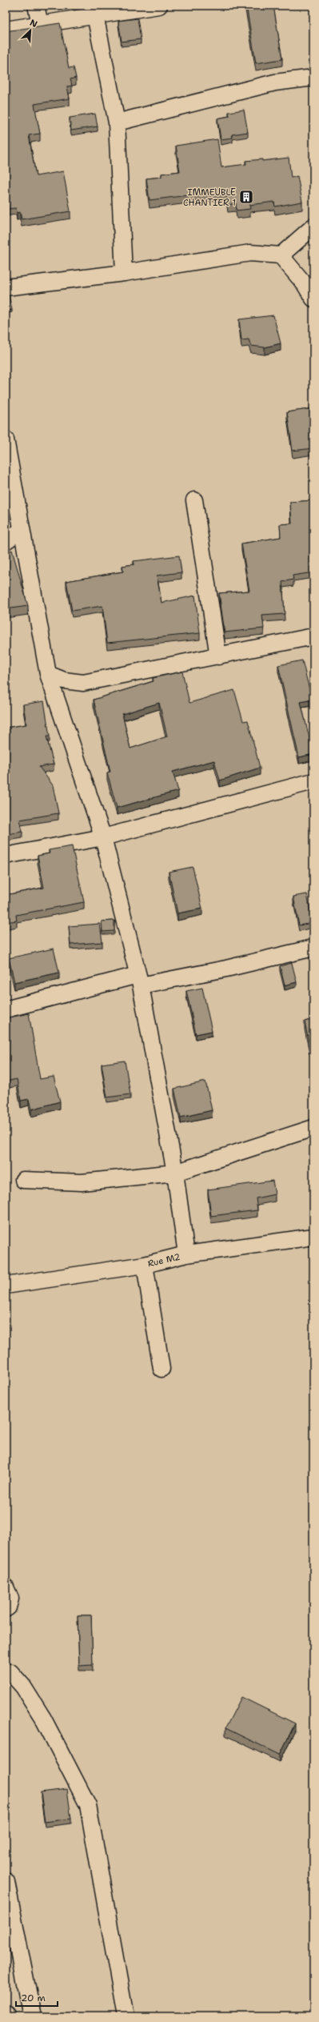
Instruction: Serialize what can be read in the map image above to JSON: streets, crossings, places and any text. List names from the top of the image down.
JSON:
{
  "streets": {
    "street": ["Rue M2"]
  },
  "places": {
    "building": ["IMMEUBLE CHANTIER 1"]
  },
  "scale_bar": "20 m",
  "north": "top right"
}
